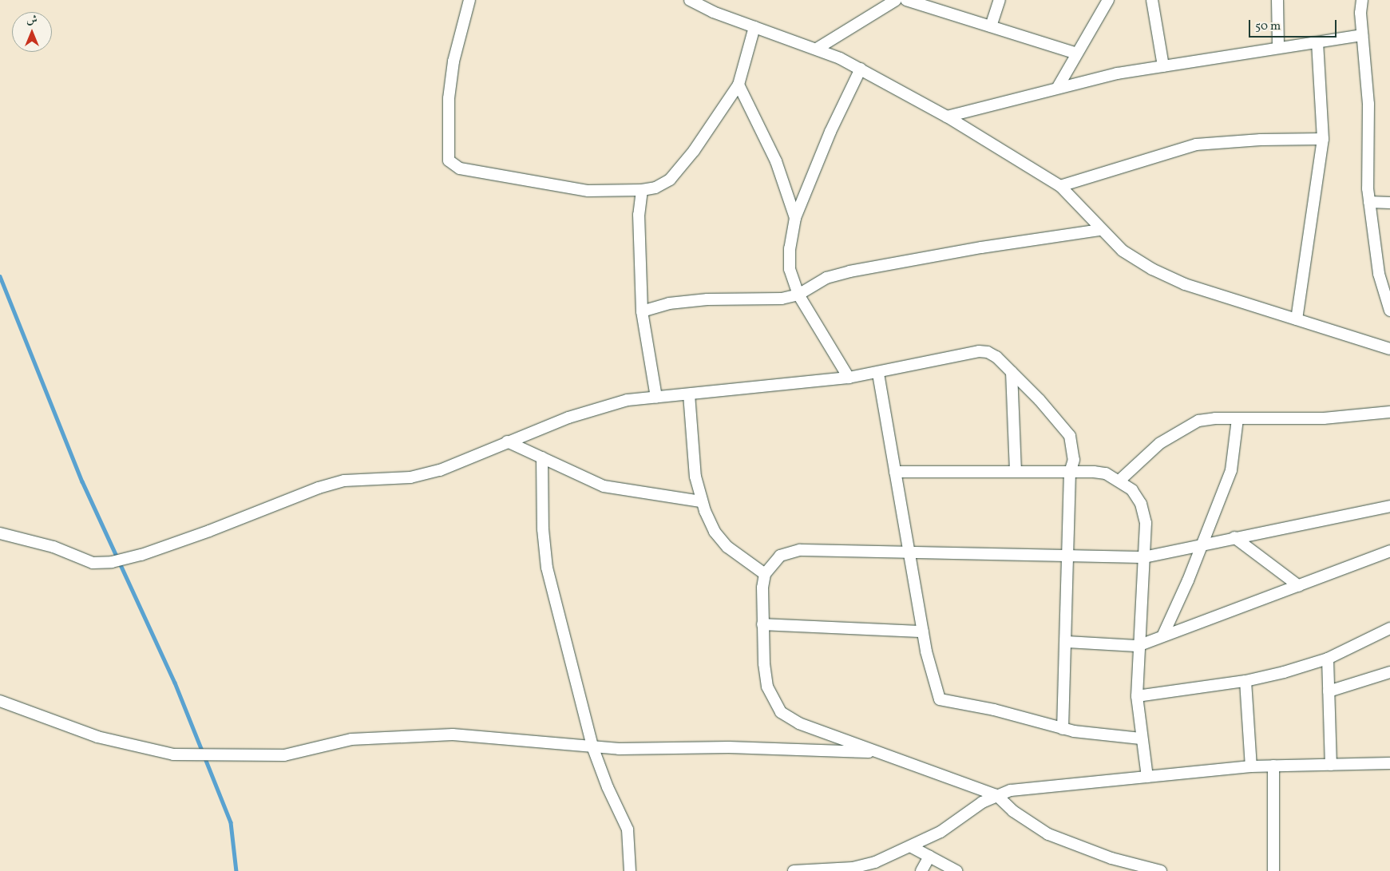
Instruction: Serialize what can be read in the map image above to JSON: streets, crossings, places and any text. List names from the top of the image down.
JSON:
{
  "scale_bar": "50 m",
  "north": "top"
}
